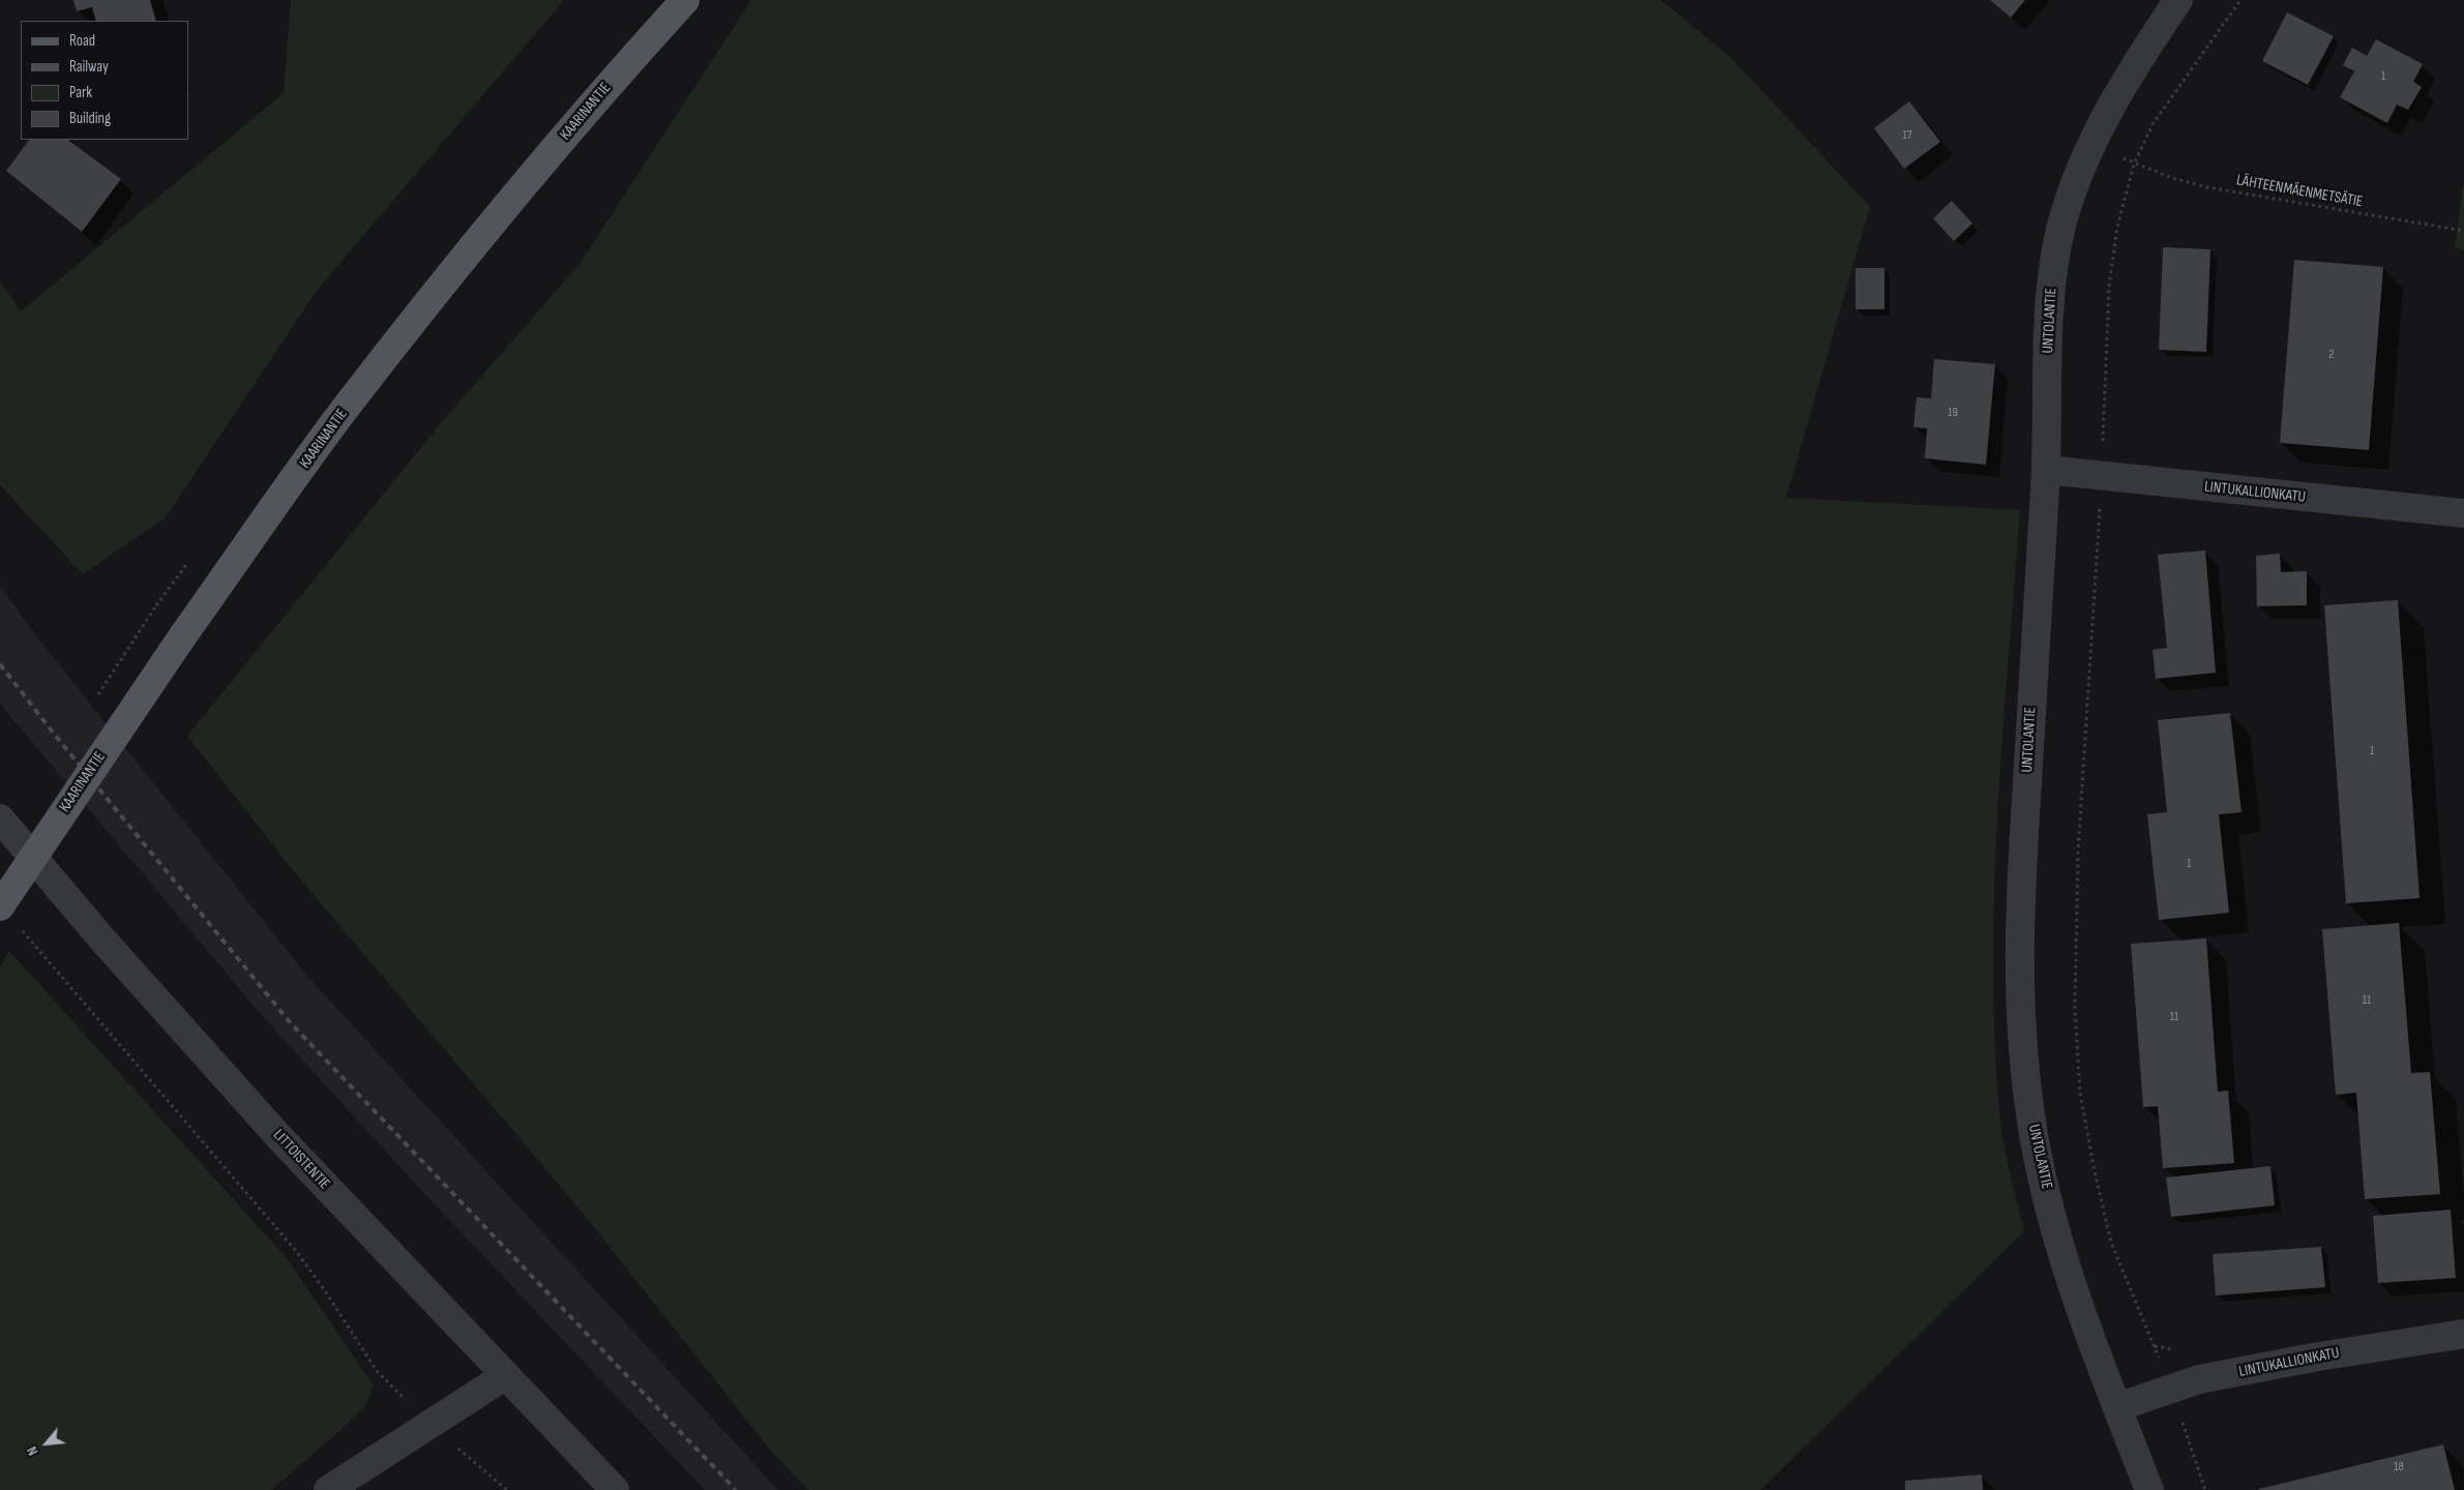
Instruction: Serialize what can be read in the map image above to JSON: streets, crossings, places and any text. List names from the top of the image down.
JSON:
{
  "streets": {
    "main road": ["KAARINANTIE"],
    "street": ["UNTOLANTIE", "LINTUKALLIONKATU", "LITTOISTENTIE"],
    "path": ["LÄHTEENMÄENMETSÄTIE"]
  },
  "crossings": [
    ["UNTOLANTIE", "LINTUKALLIONKATU"]
  ],
  "house_numbers": [
    "1",
    "17",
    "2",
    "19",
    "1",
    "1",
    "11",
    "11",
    "18"
  ],
  "legend": [
    "Road",
    "Railway",
    "Park",
    "Building"
  ],
  "north": "bottom left"
}
